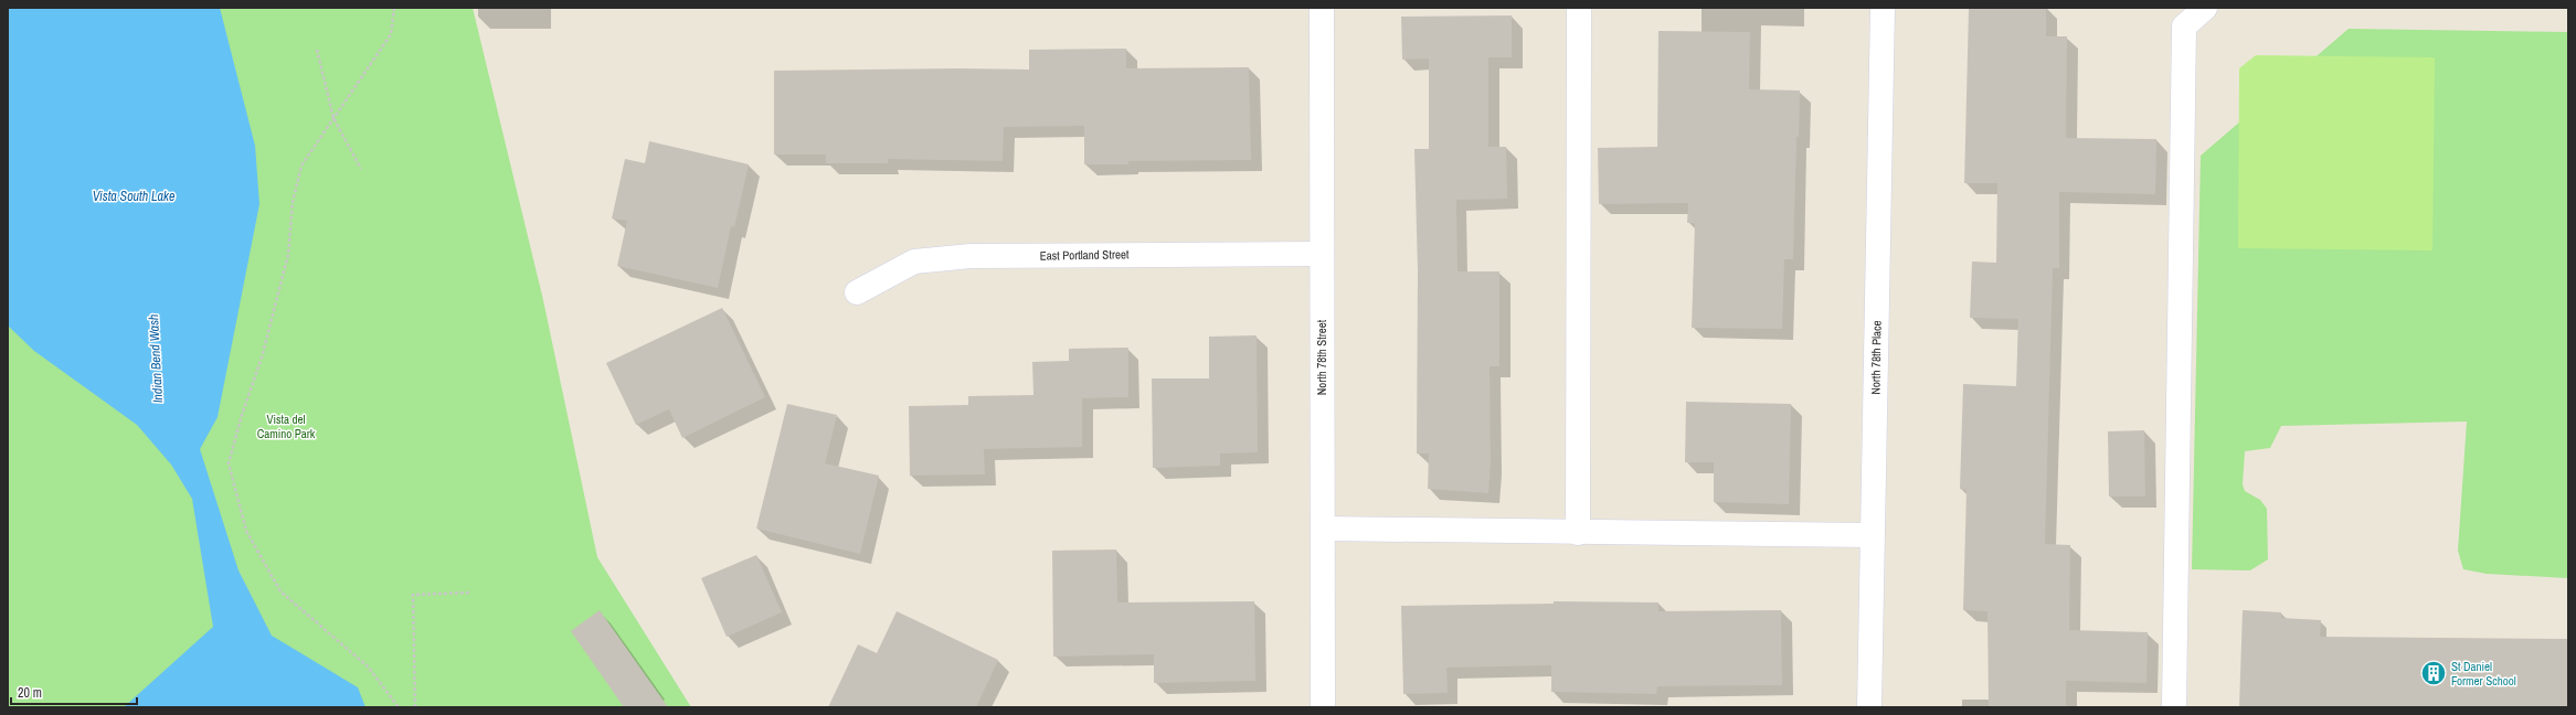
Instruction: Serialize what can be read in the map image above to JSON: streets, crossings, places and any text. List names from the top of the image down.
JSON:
{
  "streets": {
    "street": ["East Portland Street", "North 78th Street", "North 78th Place"]
  },
  "crossings": [
    ["East Portland Street", "North 78th Street"]
  ],
  "water": ["Vista South Lake", "Indian Bend Wash"],
  "parks": ["Vista del Camino Park"],
  "places": {
    "building": ["St Daniel Former School"]
  },
  "scale_bar": "20 m"
}
